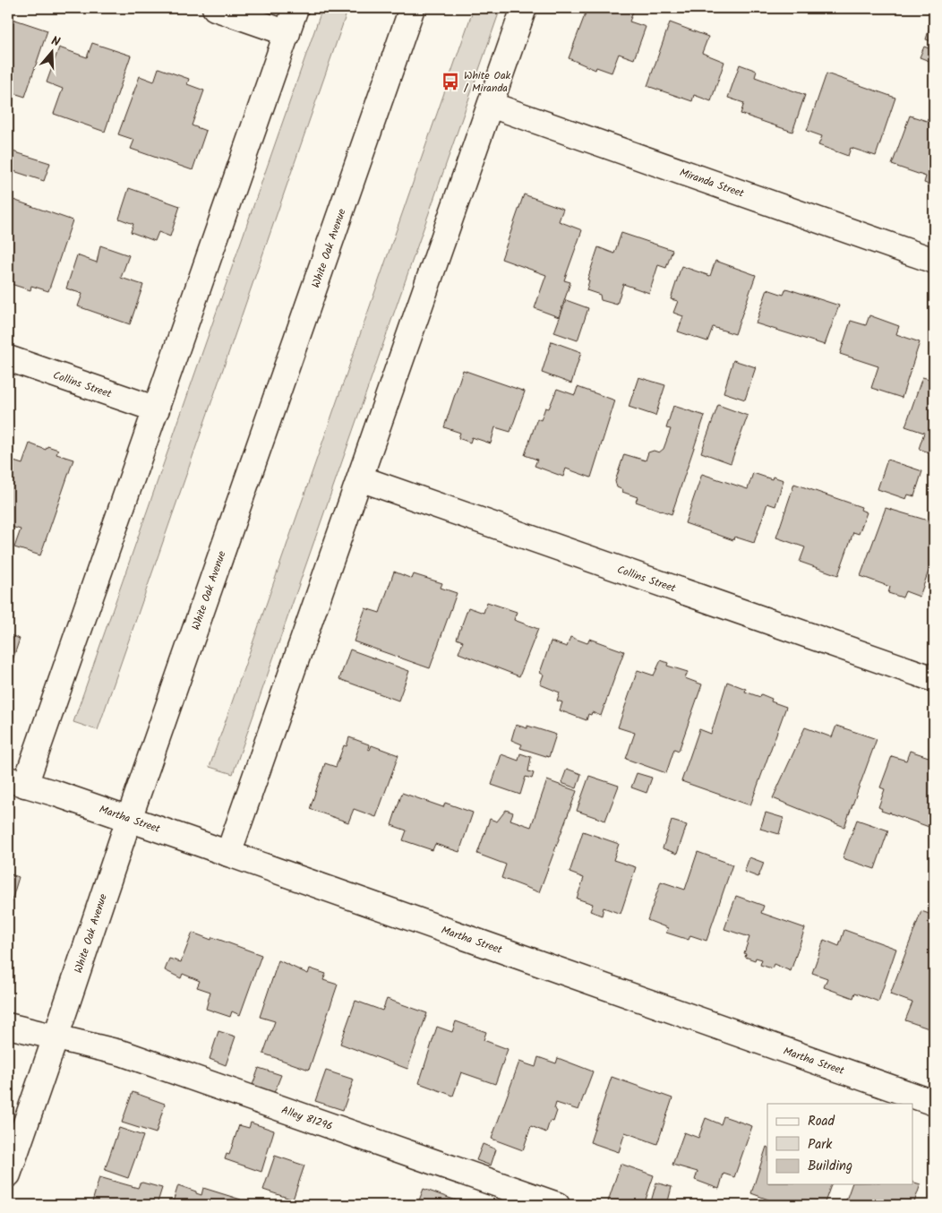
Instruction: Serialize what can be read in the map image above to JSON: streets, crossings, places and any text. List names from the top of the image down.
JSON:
{
  "streets": {
    "street": [
      "Miranda Street",
      "White Oak Avenue",
      "Collins Street",
      "Martha Street",
      "Alley 81296"
    ]
  },
  "crossings": [
    ["White Oak Avenue", "Martha Street"],
    ["White Oak Avenue", "Alley 81296"]
  ],
  "places": {
    "bus stop": ["White Oak / Miranda"]
  },
  "legend": ["Road", "Park", "Building"],
  "north": "top"
}
